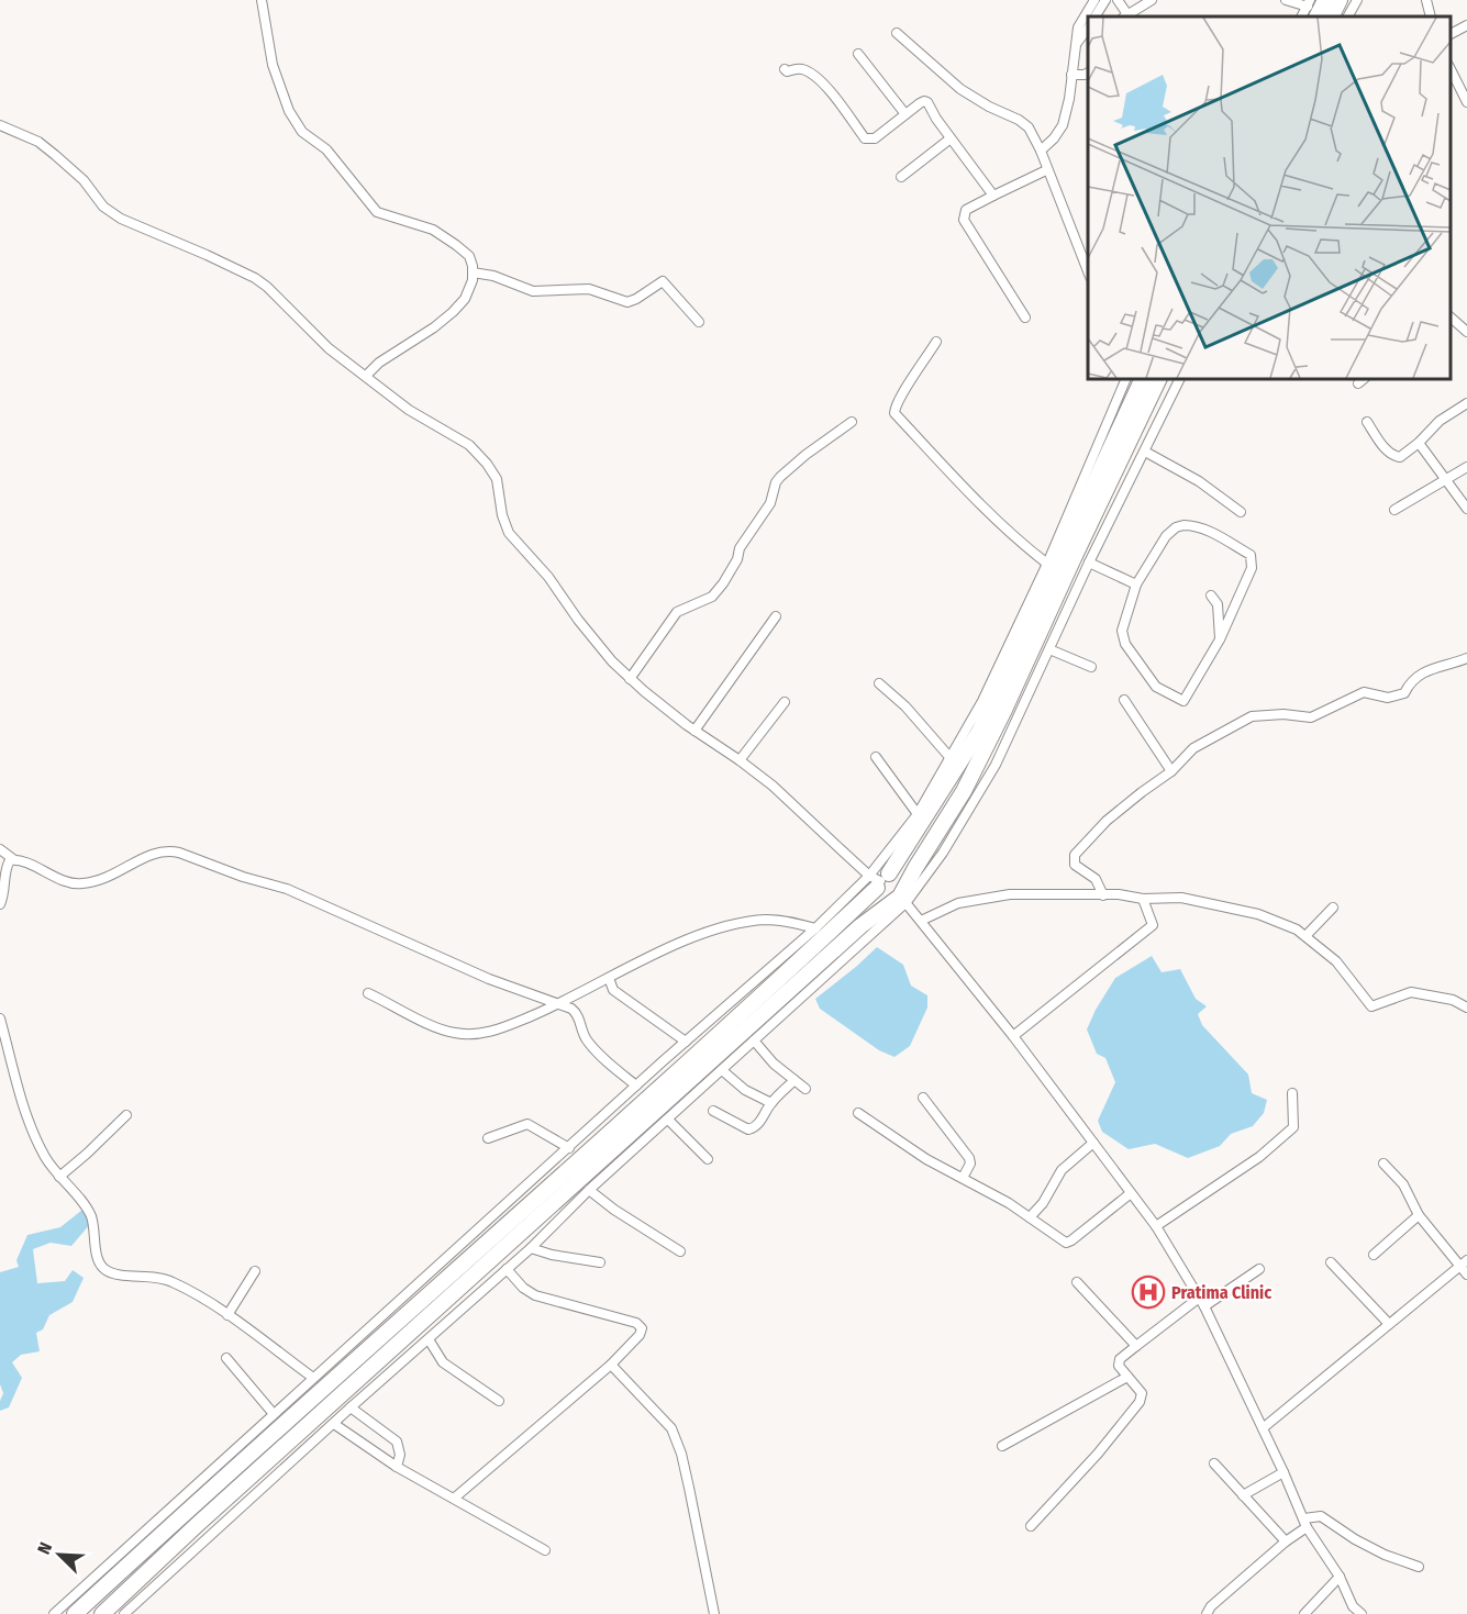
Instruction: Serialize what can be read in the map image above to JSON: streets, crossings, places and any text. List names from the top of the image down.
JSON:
{
  "places": {
    "hospital": ["Pratima Clinic"]
  },
  "north": "top left"
}
